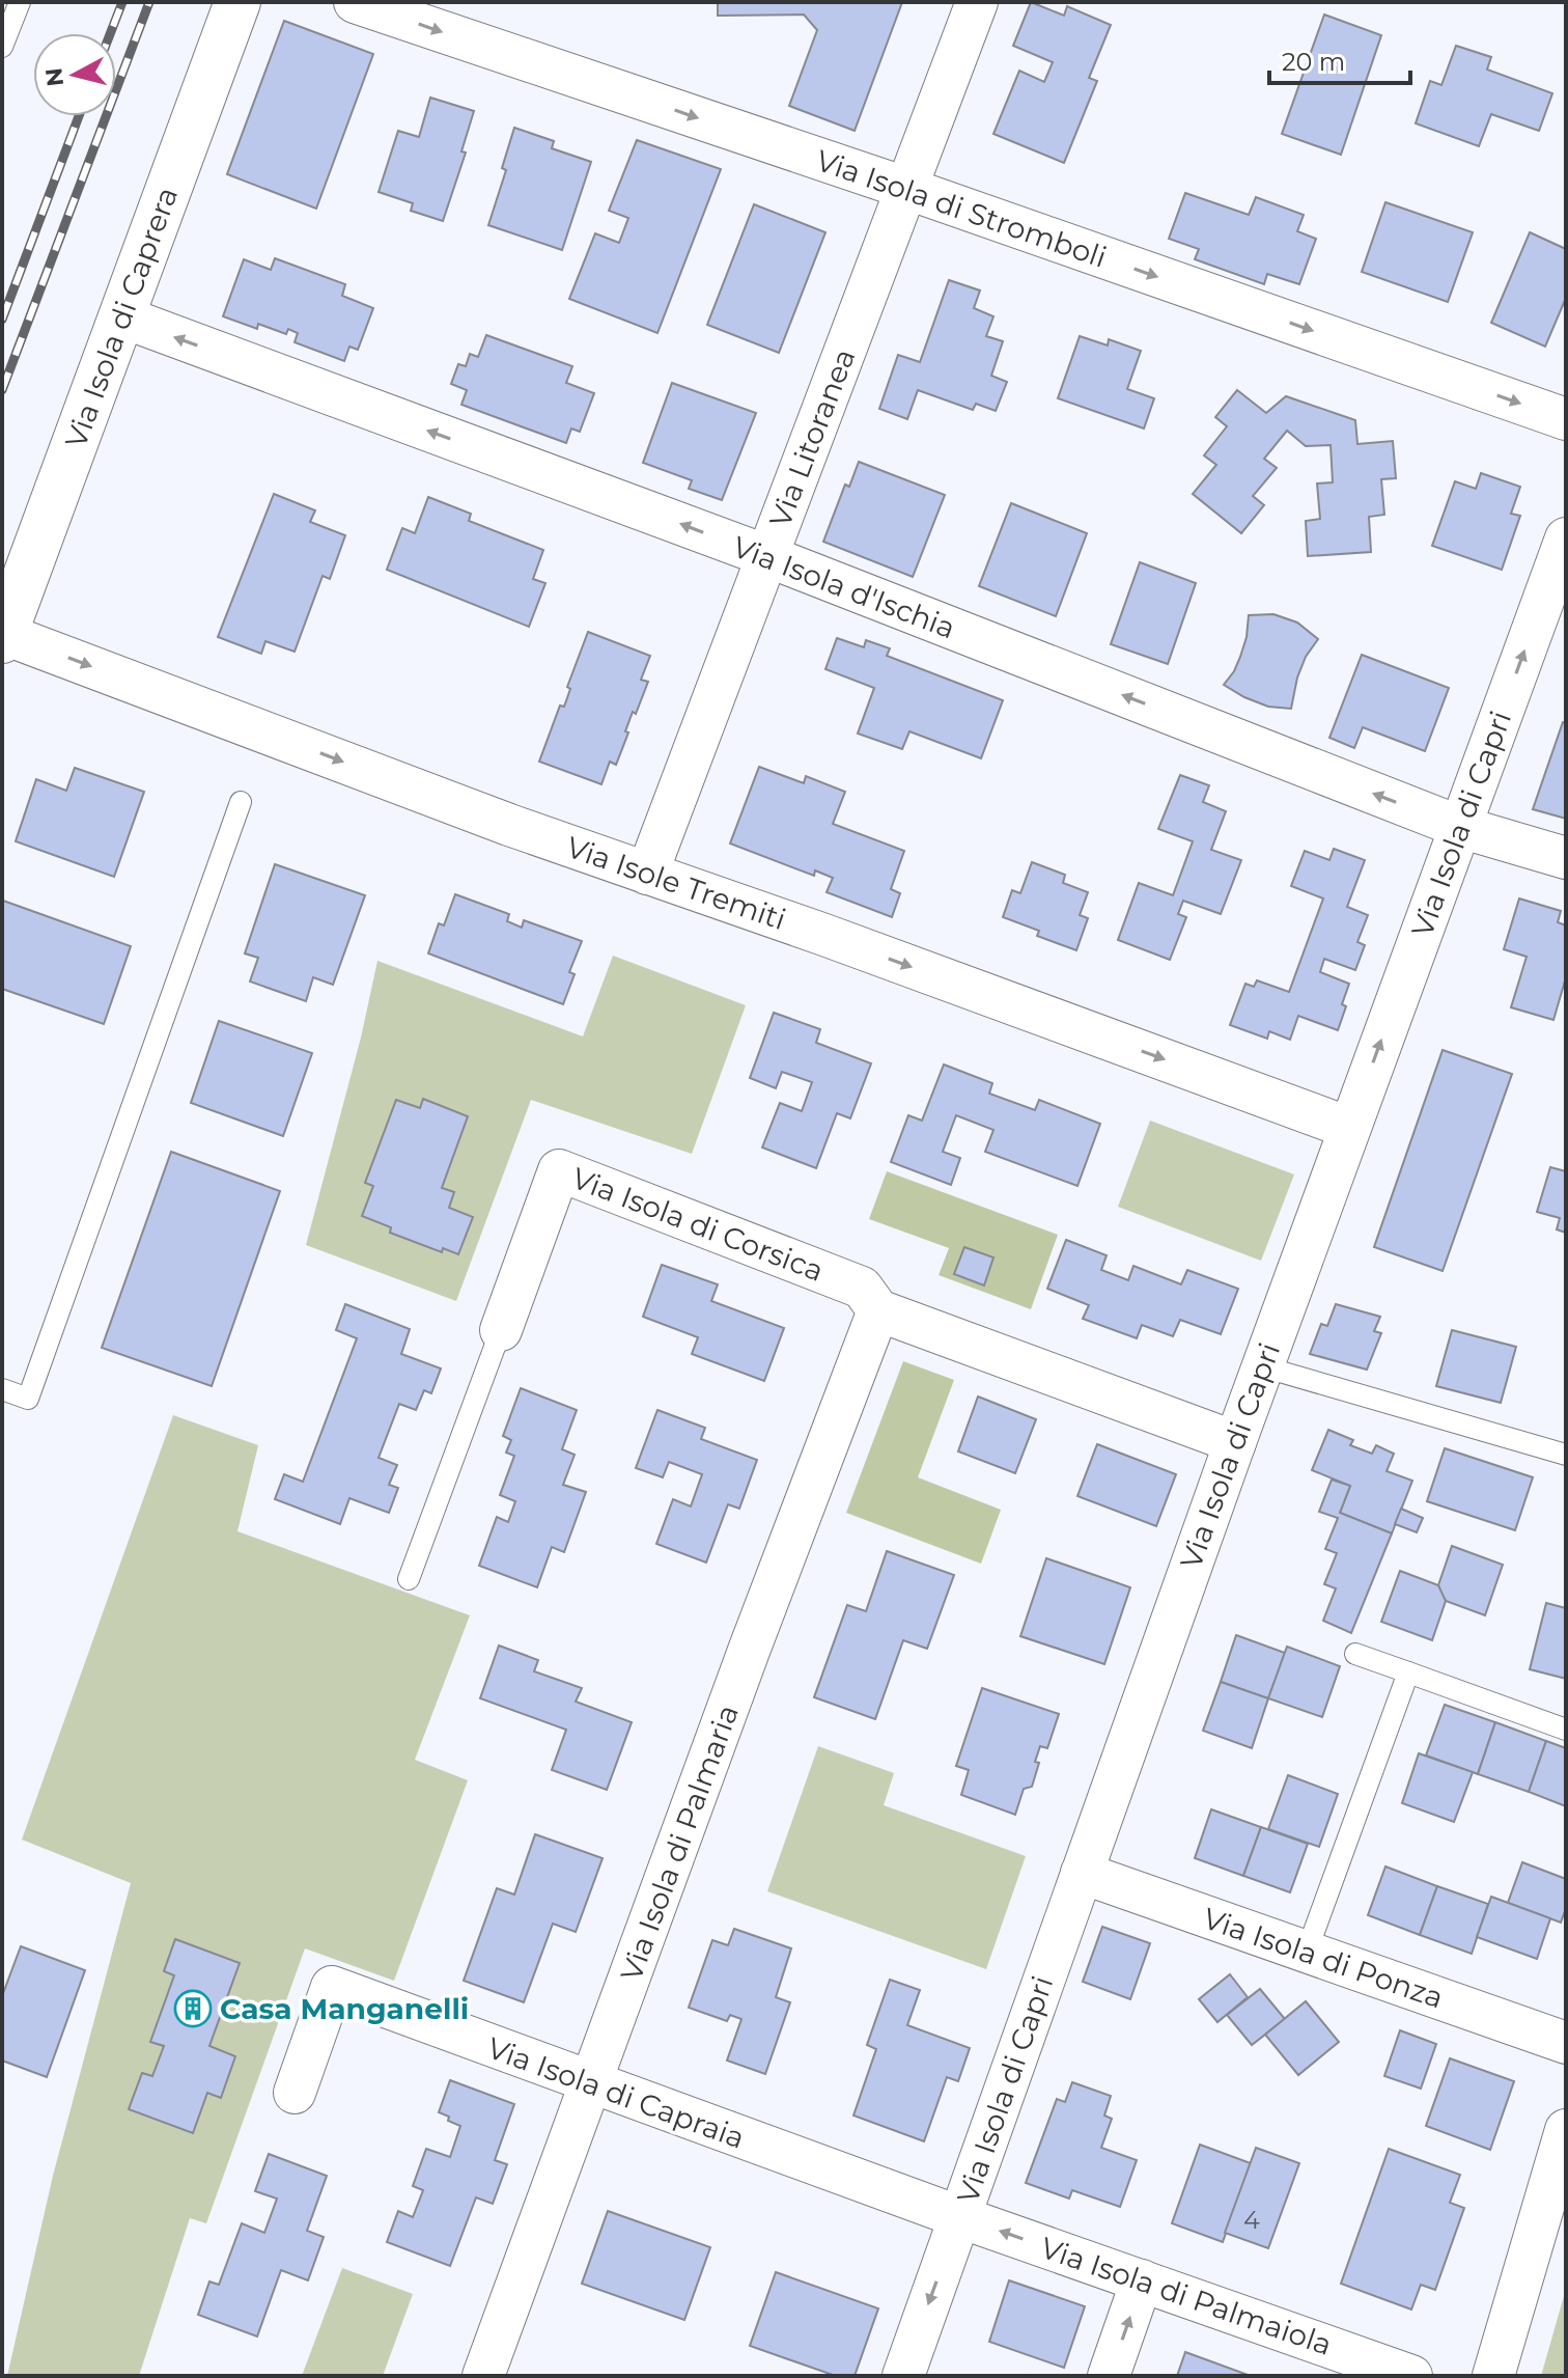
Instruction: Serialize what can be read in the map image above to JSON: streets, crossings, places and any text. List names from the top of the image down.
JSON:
{
  "streets": {
    "street": [
      "Via Isola di Stromboli",
      "Via Isola di Caprera",
      "Via Litoranea",
      "Via Isola d'Ischia",
      "Via Isola di Capri",
      "Via Isole Tremiti",
      "Via Isola di Corsica",
      "Via Isola di Palmaria",
      "Via Isola di Ponza",
      "Via Isola di Capraia",
      "Via Isola di Palmaiola"
    ]
  },
  "crossings": [
    ["Via Isola di Stromboli", "Via Litoranea"],
    ["Via Isola di Caprera", "Via Isola d'Ischia"],
    ["Via Isola di Caprera", "Via Isole Tremiti"],
    ["Via Litoranea", "Via Isola d'Ischia"],
    ["Via Litoranea", "Via Isole Tremiti"],
    ["Via Isola d'Ischia", "Via Isola di Capri"],
    ["Via Isola di Capri", "Via Isole Tremiti"],
    ["Via Isola di Capri", "Via Isola di Corsica"],
    ["Via Isola di Capri", "Via Isola di Ponza"],
    ["Via Isola di Capri", "Via Isola di Capraia"],
    ["Via Isola di Capri", "Via Isola di Palmaiola"],
    ["Via Isola di Corsica", "Via Isola di Palmaria"],
    ["Via Isola di Palmaria", "Via Isola di Capraia"],
    ["Via Isola di Capraia", "Via Isola di Palmaiola"]
  ],
  "one_way": [
    "Via Isola di Stromboli",
    "Via Isola d'Ischia",
    "Via Isole Tremiti",
    "Via Isola di Palmaiola"
  ],
  "places": {
    "building": ["Casa Manganelli"]
  },
  "house_numbers": ["4"],
  "scale_bar": "20 m",
  "north": "left"
}
